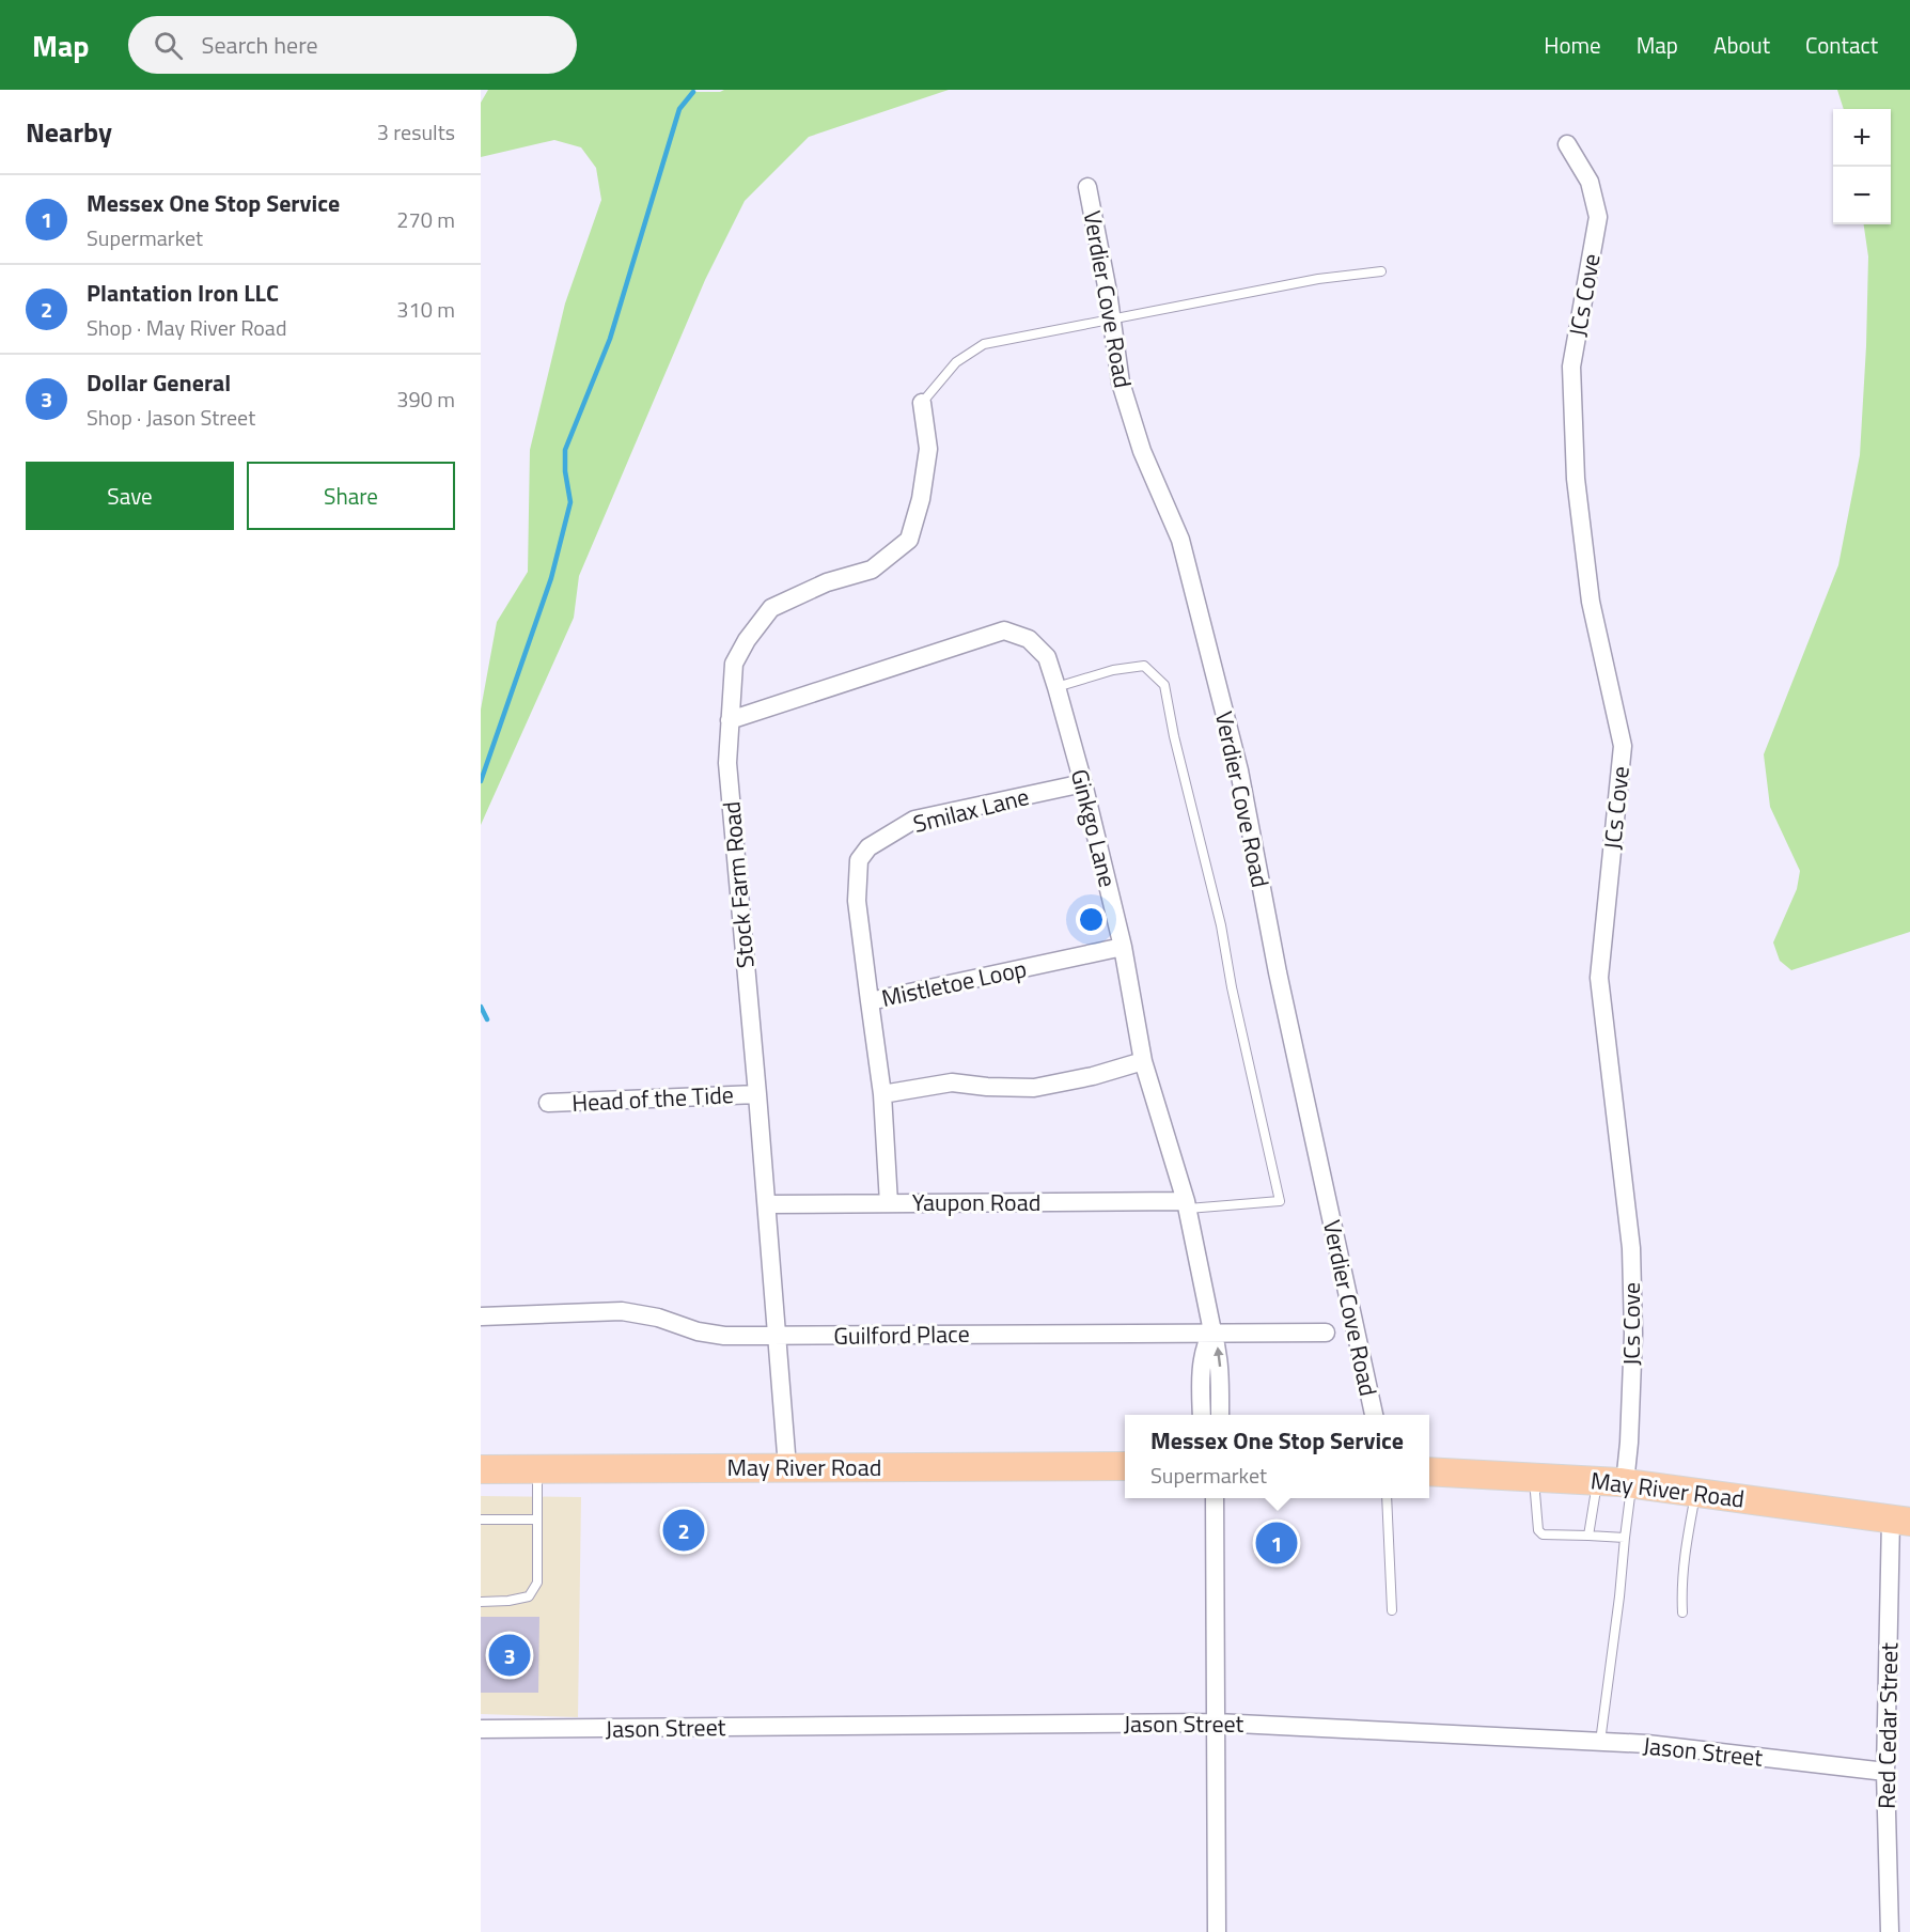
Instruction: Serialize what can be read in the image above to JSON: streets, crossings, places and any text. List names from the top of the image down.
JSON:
{
  "streets": {
    "main road": ["May River Road"],
    "street": [
      "JCs Cove",
      "Verdier Cove Road",
      "Smilax Lane",
      "Ginkgo Lane",
      "Stock Farm Road",
      "Mistletoe Loop",
      "Head of the Tide",
      "Yaupon Road",
      "Guilford Place",
      "Jason Street",
      "Red Cedar Street"
    ]
  },
  "crossings": [
    ["JCs Cove", "May River Road"],
    ["Smilax Lane", "Ginkgo Lane"],
    ["Smilax Lane", "Mistletoe Loop"],
    ["Ginkgo Lane", "Stock Farm Road"],
    ["Ginkgo Lane", "Mistletoe Loop"],
    ["Ginkgo Lane", "Yaupon Road"],
    ["Ginkgo Lane", "Guilford Place"],
    ["Stock Farm Road", "Head of the Tide"],
    ["Stock Farm Road", "Yaupon Road"],
    ["Stock Farm Road", "Guilford Place"],
    ["Stock Farm Road", "May River Road"],
    ["Mistletoe Loop", "Yaupon Road"],
    ["May River Road", "Red Cedar Street"],
    ["Jason Street", "Red Cedar Street"]
  ],
  "page": {
    "header": "Map",
    "search": "Search here",
    "nav": [
      "Home",
      "Map",
      "About",
      "Contact"
    ],
    "heading": ["Nearby", "3 results"],
    "map_buttons": ["+", "−"],
    "list": [
      {
        "mark": "1",
        "name": "Messex One Stop Service",
        "note": "Supermarket",
        "value": "270 m"
      },
      {
        "mark": "2",
        "name": "Plantation Iron LLC",
        "note": "Shop · May River Road",
        "value": "310 m"
      },
      {
        "mark": "3",
        "name": "Dollar General",
        "note": "Shop · Jason Street",
        "value": "390 m"
      }
    ],
    "buttons": ["Save", "Share"],
    "popup": ["Messex One Stop Service", "Supermarket"],
    "pins": ["2", "1", "3"]
  }
}
